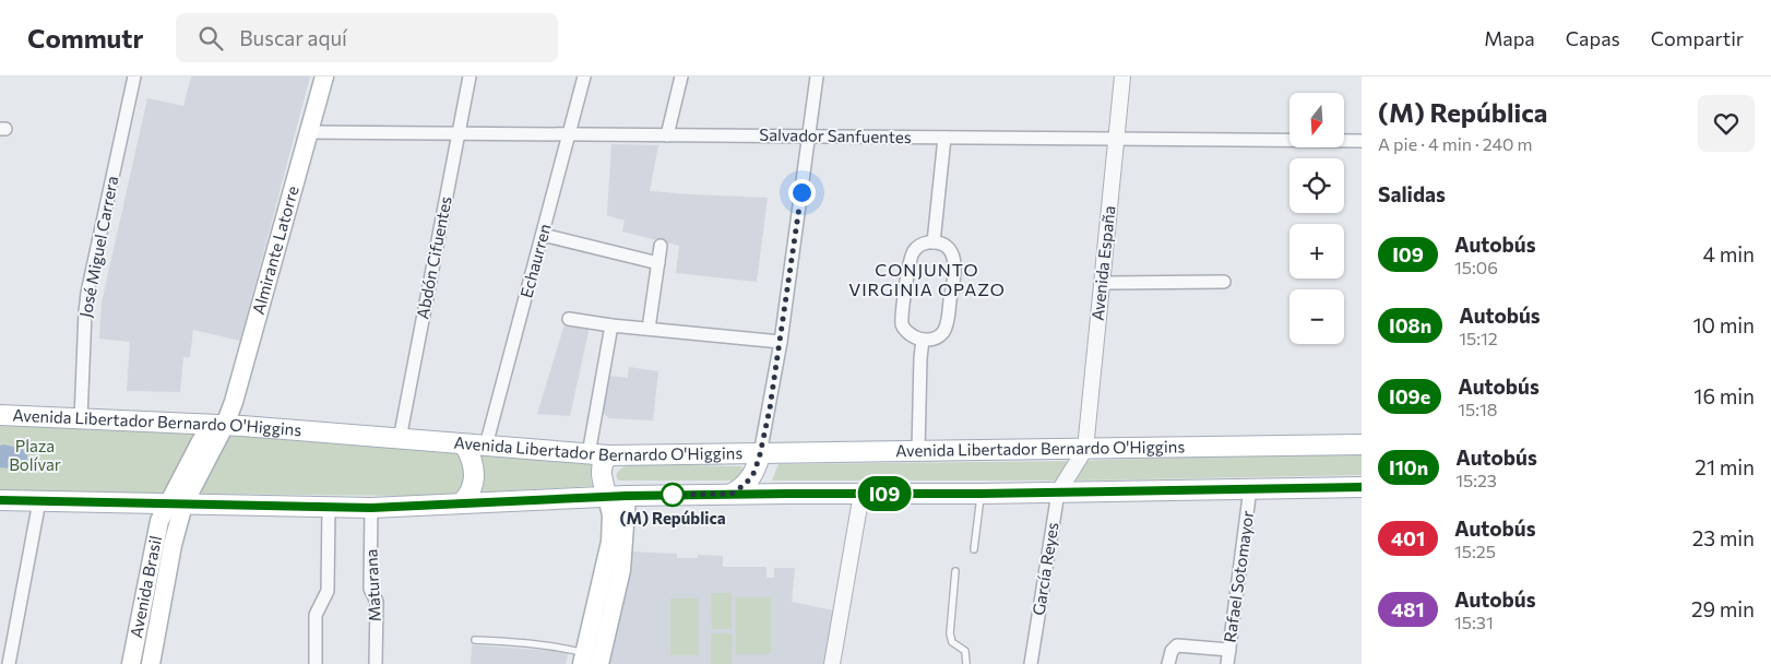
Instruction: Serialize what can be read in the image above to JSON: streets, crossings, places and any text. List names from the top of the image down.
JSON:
{
  "streets": {
    "main road": ["Almirante Latorre", "Avenida Libertador Bernardo O'Higgins", "Avenida Brasil"],
    "street": [
      "Salvador Sanfuentes",
      "José Miguel Carrera",
      "Abdón Cifuentes",
      "Echaurren",
      "Avenida España",
      "García Reyes",
      "Rafael Sotomayor",
      "Maturana"
    ]
  },
  "crossings": [
    ["Salvador Sanfuentes", "Almirante Latorre"],
    ["Salvador Sanfuentes", "Abdón Cifuentes"],
    ["Salvador Sanfuentes", "Echaurren"],
    ["Salvador Sanfuentes", "Avenida España"],
    ["José Miguel Carrera", "Avenida Libertador Bernardo O'Higgins"],
    ["Almirante Latorre", "Avenida Libertador Bernardo O'Higgins"],
    ["Almirante Latorre", "Avenida Brasil"],
    ["Abdón Cifuentes", "Avenida Libertador Bernardo O'Higgins"],
    ["Echaurren", "Avenida Libertador Bernardo O'Higgins"],
    ["Avenida España", "Avenida Libertador Bernardo O'Higgins"],
    ["Avenida España", "García Reyes"],
    ["Avenida Libertador Bernardo O'Higgins", "García Reyes"],
    ["Avenida Libertador Bernardo O'Higgins", "Avenida Brasil"]
  ],
  "districts": ["CONJUNTO VIRGINIA OPAZO"],
  "parks": ["Plaza Bolívar"],
  "places": ["(M) República"],
  "lines": ["bus line I09"],
  "north": "bottom",
  "page": {
    "header": "Commutr",
    "search": "Buscar aquí",
    "nav": ["Mapa", "Capas", "Compartir"],
    "on_map": "I09",
    "heading": [
      ["(M) República", "A pie · 4 min · 240 m"],
      "Salidas"
    ],
    "map_buttons": ["+", "−"],
    "list": [
      {
        "mark": "I09",
        "name": "Autobús",
        "note": "15:06",
        "value": "4 min"
      },
      {
        "mark": "I08n",
        "name": "Autobús",
        "note": "15:12",
        "value": "10 min"
      },
      {
        "mark": "I09e",
        "name": "Autobús",
        "note": "15:18",
        "value": "16 min"
      },
      {
        "mark": "I10n",
        "name": "Autobús",
        "note": "15:23",
        "value": "21 min"
      },
      {
        "mark": "401",
        "name": "Autobús",
        "note": "15:25",
        "value": "23 min"
      },
      {
        "mark": "481",
        "name": "Autobús",
        "note": "15:31",
        "value": "29 min"
      }
    ]
  }
}
